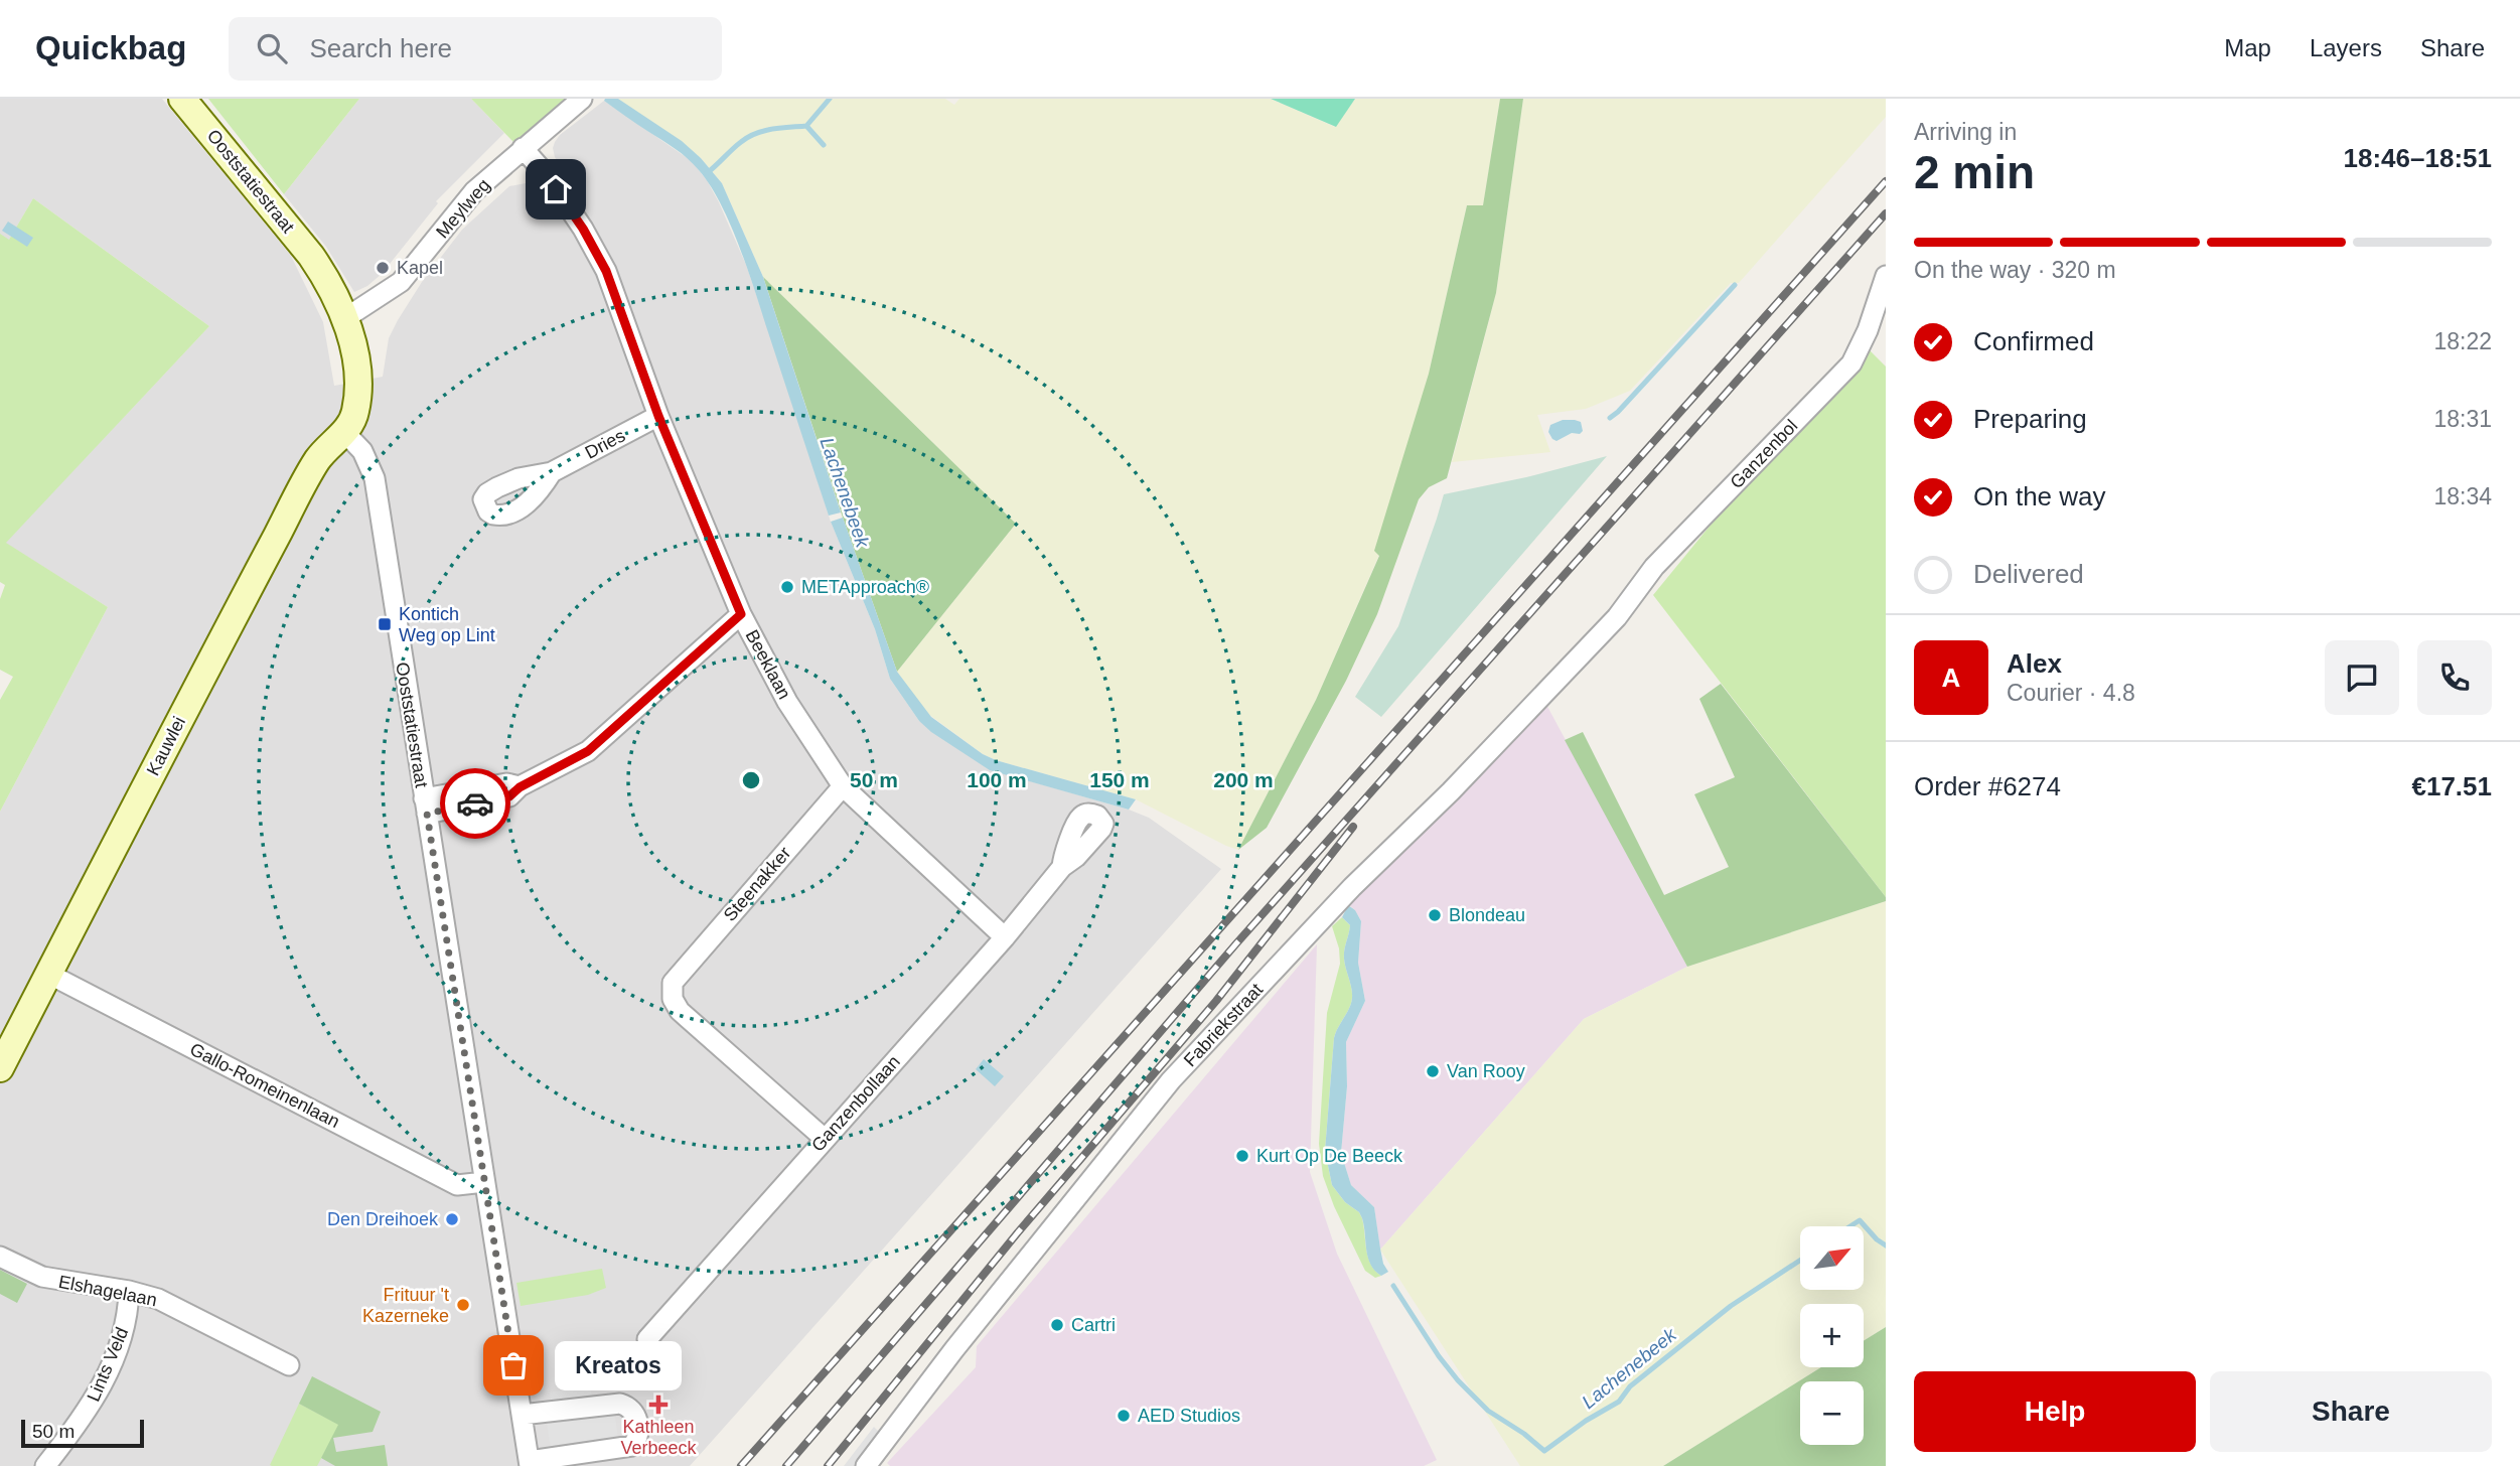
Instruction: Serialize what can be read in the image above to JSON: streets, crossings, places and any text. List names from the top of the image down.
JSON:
{
  "streets": {
    "street": [
      "Ooststatiestraat",
      "Meylweg",
      "Dries",
      "Ganzenbol",
      "Beeklaan",
      "Kauwlei",
      "Steenakker",
      "Fabriekstraat",
      "Gallo-Romeinenlaan",
      "Ganzenbollaan",
      "Elshagelaan",
      "Lints Veld"
    ]
  },
  "crossings": [
    ["Ooststatiestraat", "Meylweg"],
    ["Ooststatiestraat", "Kauwlei"],
    ["Ooststatiestraat", "Gallo-Romeinenlaan"],
    ["Meylweg", "Beeklaan"],
    ["Dries", "Beeklaan"],
    ["Ganzenbol", "Fabriekstraat"],
    ["Beeklaan", "Steenakker"],
    ["Beeklaan", "Ganzenbollaan"],
    ["Kauwlei", "Gallo-Romeinenlaan"],
    ["Steenakker", "Ganzenbollaan"],
    ["Elshagelaan", "Lints Veld"]
  ],
  "water": ["Lachenebeek"],
  "places": {
    "other": [
      "Kapel",
      "METApproach®",
      "Blondeau",
      "Van Rooy",
      "Kurt Op De Beeck",
      "Den Dreihoek",
      "Frituur 't Kazerneke",
      "Cartri",
      "Kreatos",
      "AED Studios"
    ],
    "transit": ["Kontich Weg op Lint"],
    "health": ["Kathleen Verbeeck"]
  },
  "scale_bar": "50 m",
  "north": "top right",
  "page": {
    "header": "Quickbag",
    "search": "Search here",
    "nav": ["Map", "Layers", "Share"],
    "heading": ["2 min", "Arriving in", "18:46–18:51"],
    "panel": [
      "Alex",
      "Courier · 4.8",
      "Order #6274",
      "€17.51"
    ],
    "bar": "On the way · 320 m",
    "list": [
      ["Confirmed", "18:22"],
      ["Preparing", "18:31"],
      ["On the way", "18:34"],
      "Delivered"
    ],
    "round": "A",
    "map_buttons": ["+", "−"],
    "bubble": "Kreatos",
    "buttons": ["Help", "Share"],
    "scale": "50 m"
  },
  "rings": [
    "50 m",
    "100 m",
    "150 m",
    "200 m"
  ]
}
